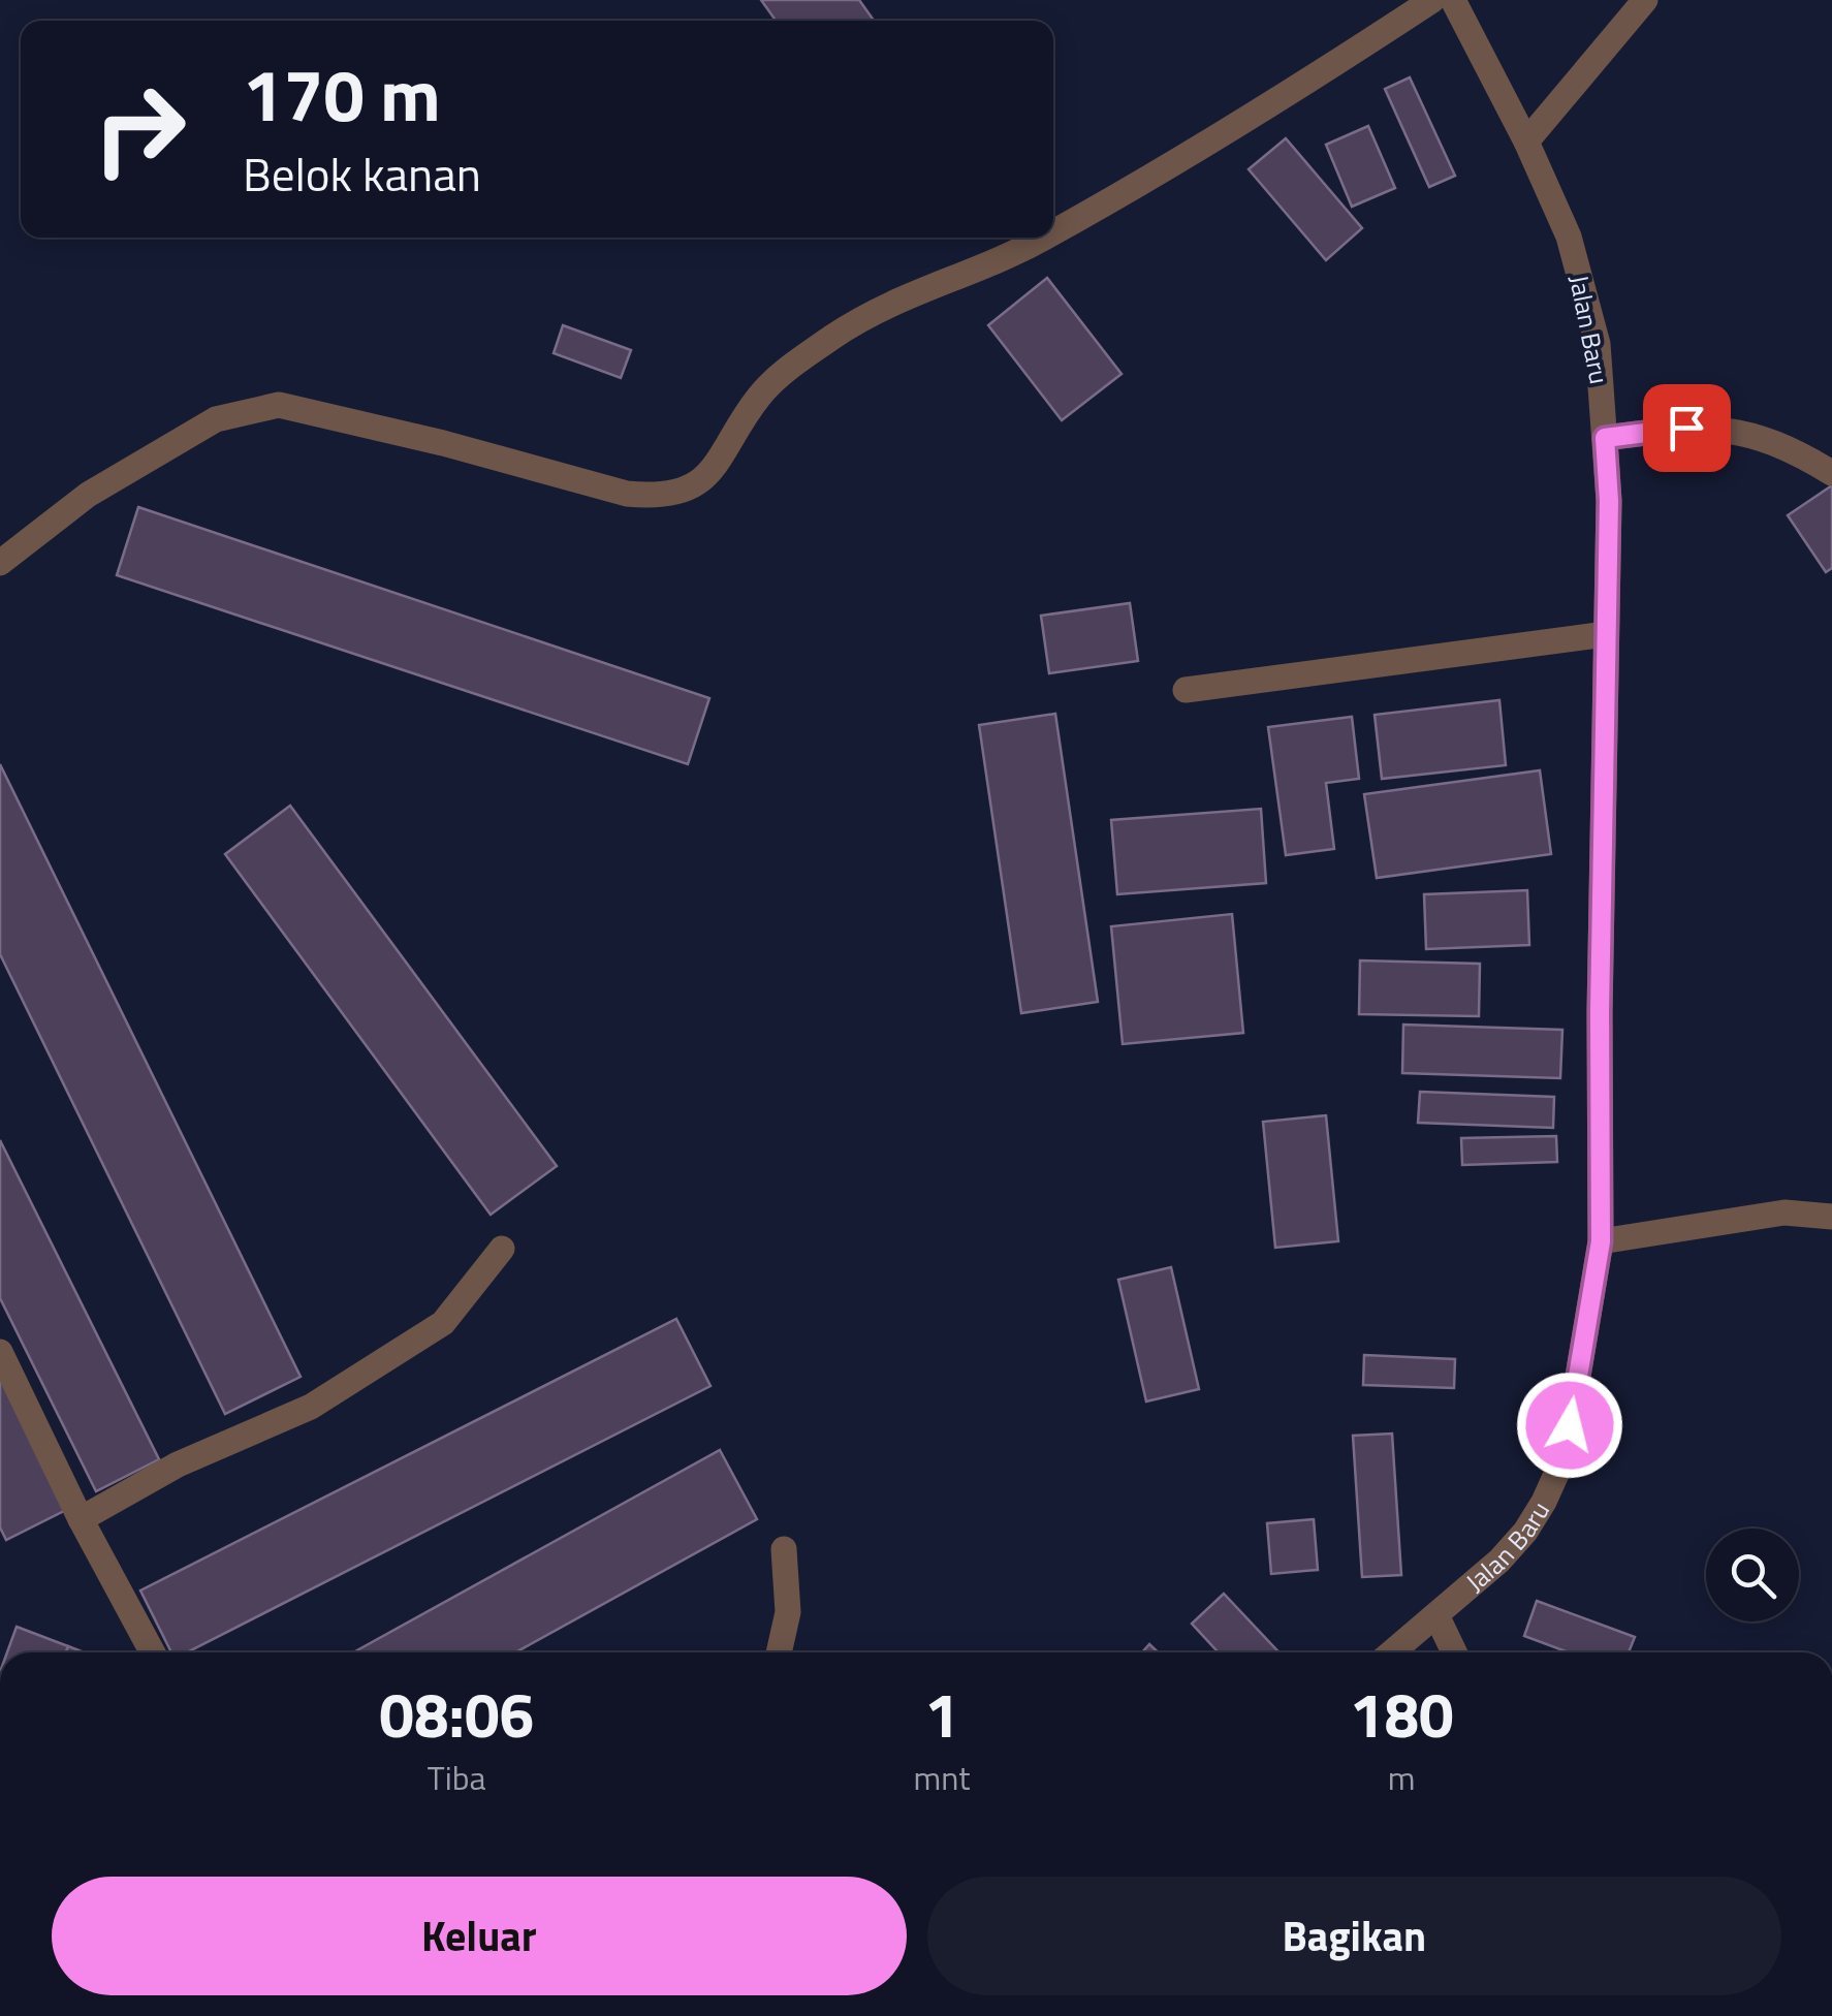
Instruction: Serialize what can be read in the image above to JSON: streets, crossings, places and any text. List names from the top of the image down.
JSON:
{
  "streets": {
    "street": ["Jalan Baru"]
  },
  "page": {
    "turn": ["170 m", "Belok kanan"],
    "eta": [
      "08:06",
      "Tiba",
      "1",
      "mnt",
      "180",
      "m"
    ],
    "buttons": ["Keluar", "Bagikan"]
  }
}
